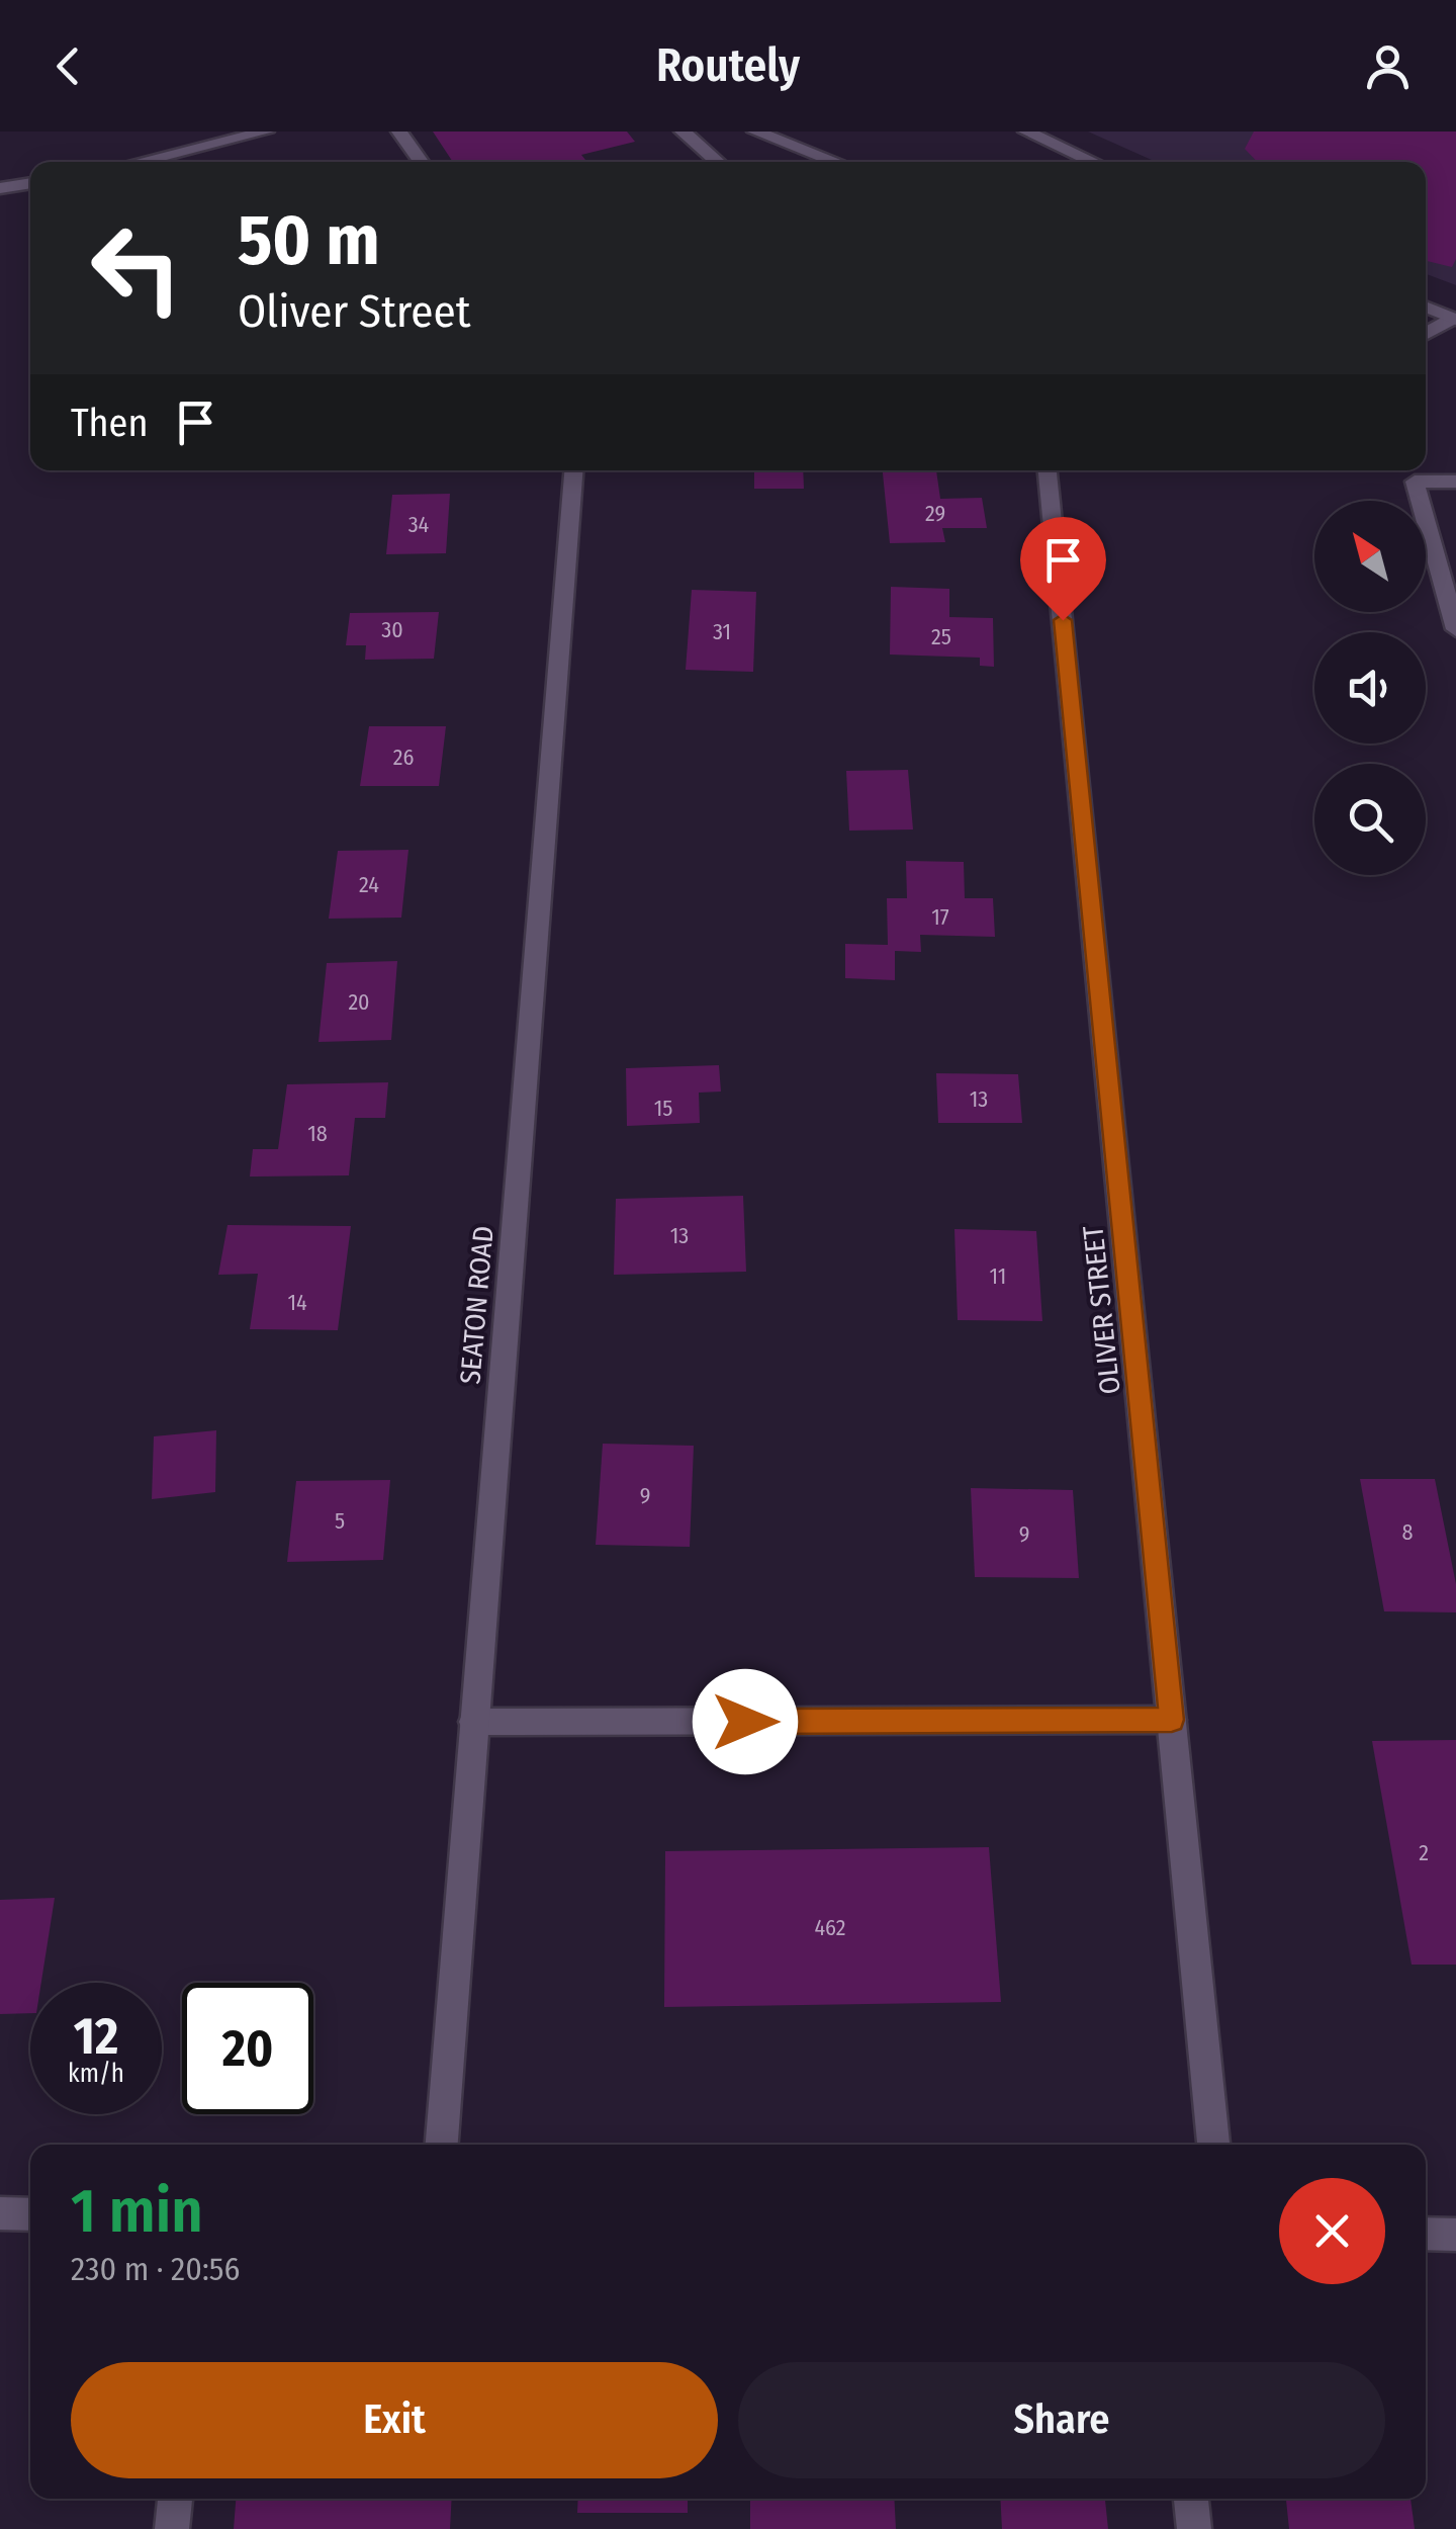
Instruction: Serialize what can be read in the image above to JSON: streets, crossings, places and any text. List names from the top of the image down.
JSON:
{
  "streets": {
    "street": ["SEATON ROAD", "OLIVER STREET"]
  },
  "house_numbers": [
    "29",
    "34",
    "30",
    "31",
    "25",
    "26",
    "24",
    "17",
    "20",
    "13",
    "15",
    "18",
    "13",
    "11",
    "14",
    "9",
    "5",
    "8",
    "9",
    "2",
    "462"
  ],
  "north": "top left",
  "page": {
    "header": "Routely",
    "turn": ["50 m", "Oliver Street"],
    "then": "Then",
    "speed": "12 km/h",
    "limit": "20",
    "heading": ["1 min", "230 m · 20:56"],
    "buttons": ["Exit", "Share"]
  }
}
